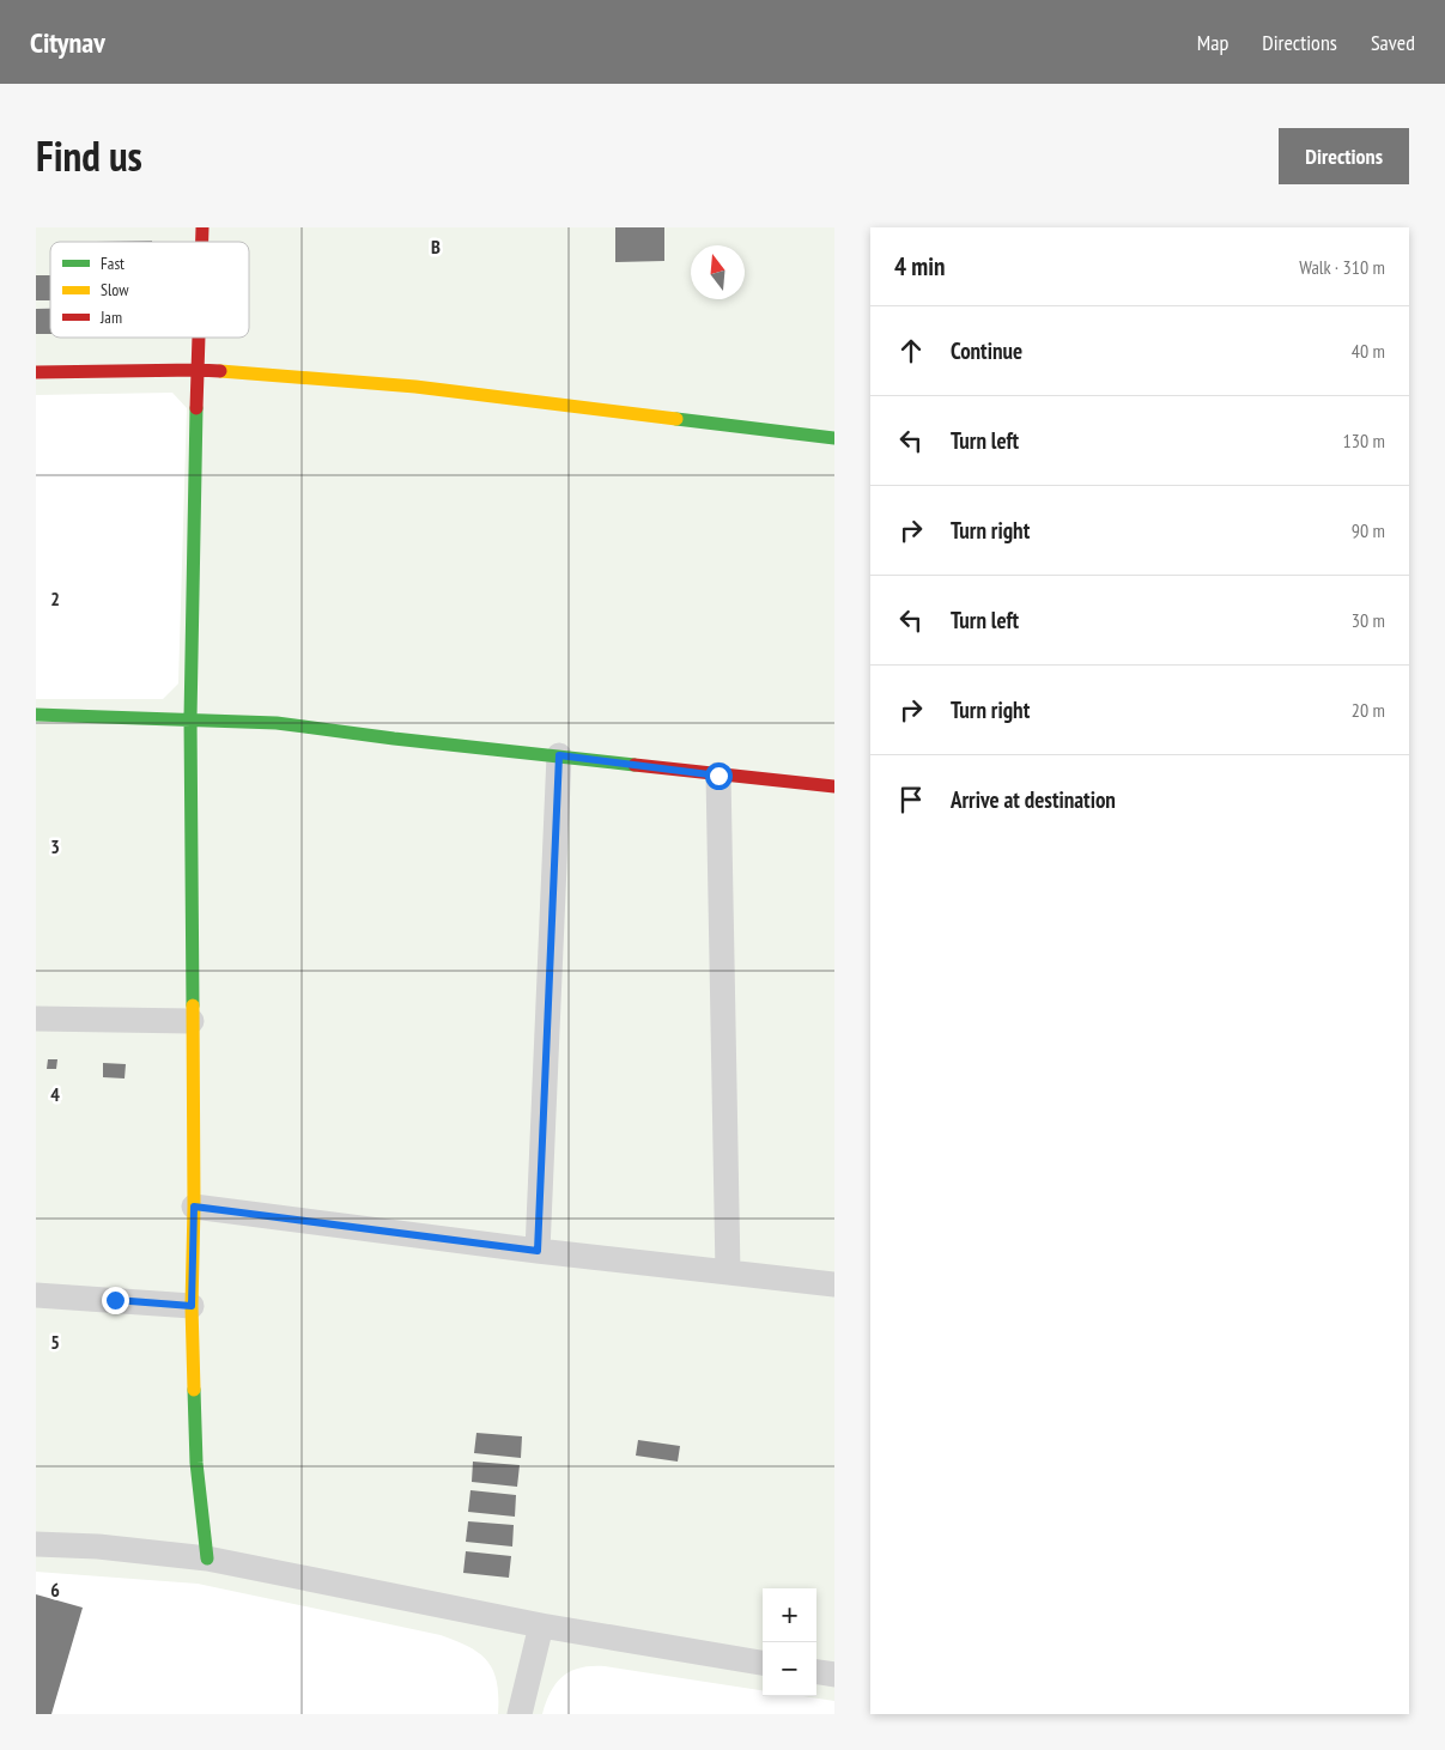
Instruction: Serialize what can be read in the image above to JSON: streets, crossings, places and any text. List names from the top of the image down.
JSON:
{
  "legend": ["Fast", "Slow", "Jam"],
  "north": "top",
  "page": {
    "header": "Citynav",
    "nav": ["Map", "Directions", "Saved"],
    "title": "Find us",
    "buttons": "Directions",
    "heading": ["4 min", "Walk · 310 m"],
    "list": [
      ["Continue", "40 m"],
      ["Turn left", "130 m"],
      ["Turn right", "90 m"],
      ["Turn left", "30 m"],
      ["Turn right", "20 m"],
      "Arrive at destination"
    ],
    "map_buttons": ["+", "−"]
  },
  "grid": {
    "columns": ["B"],
    "rows": [
      "2",
      "3",
      "4",
      "5",
      "6"
    ]
  }
}
